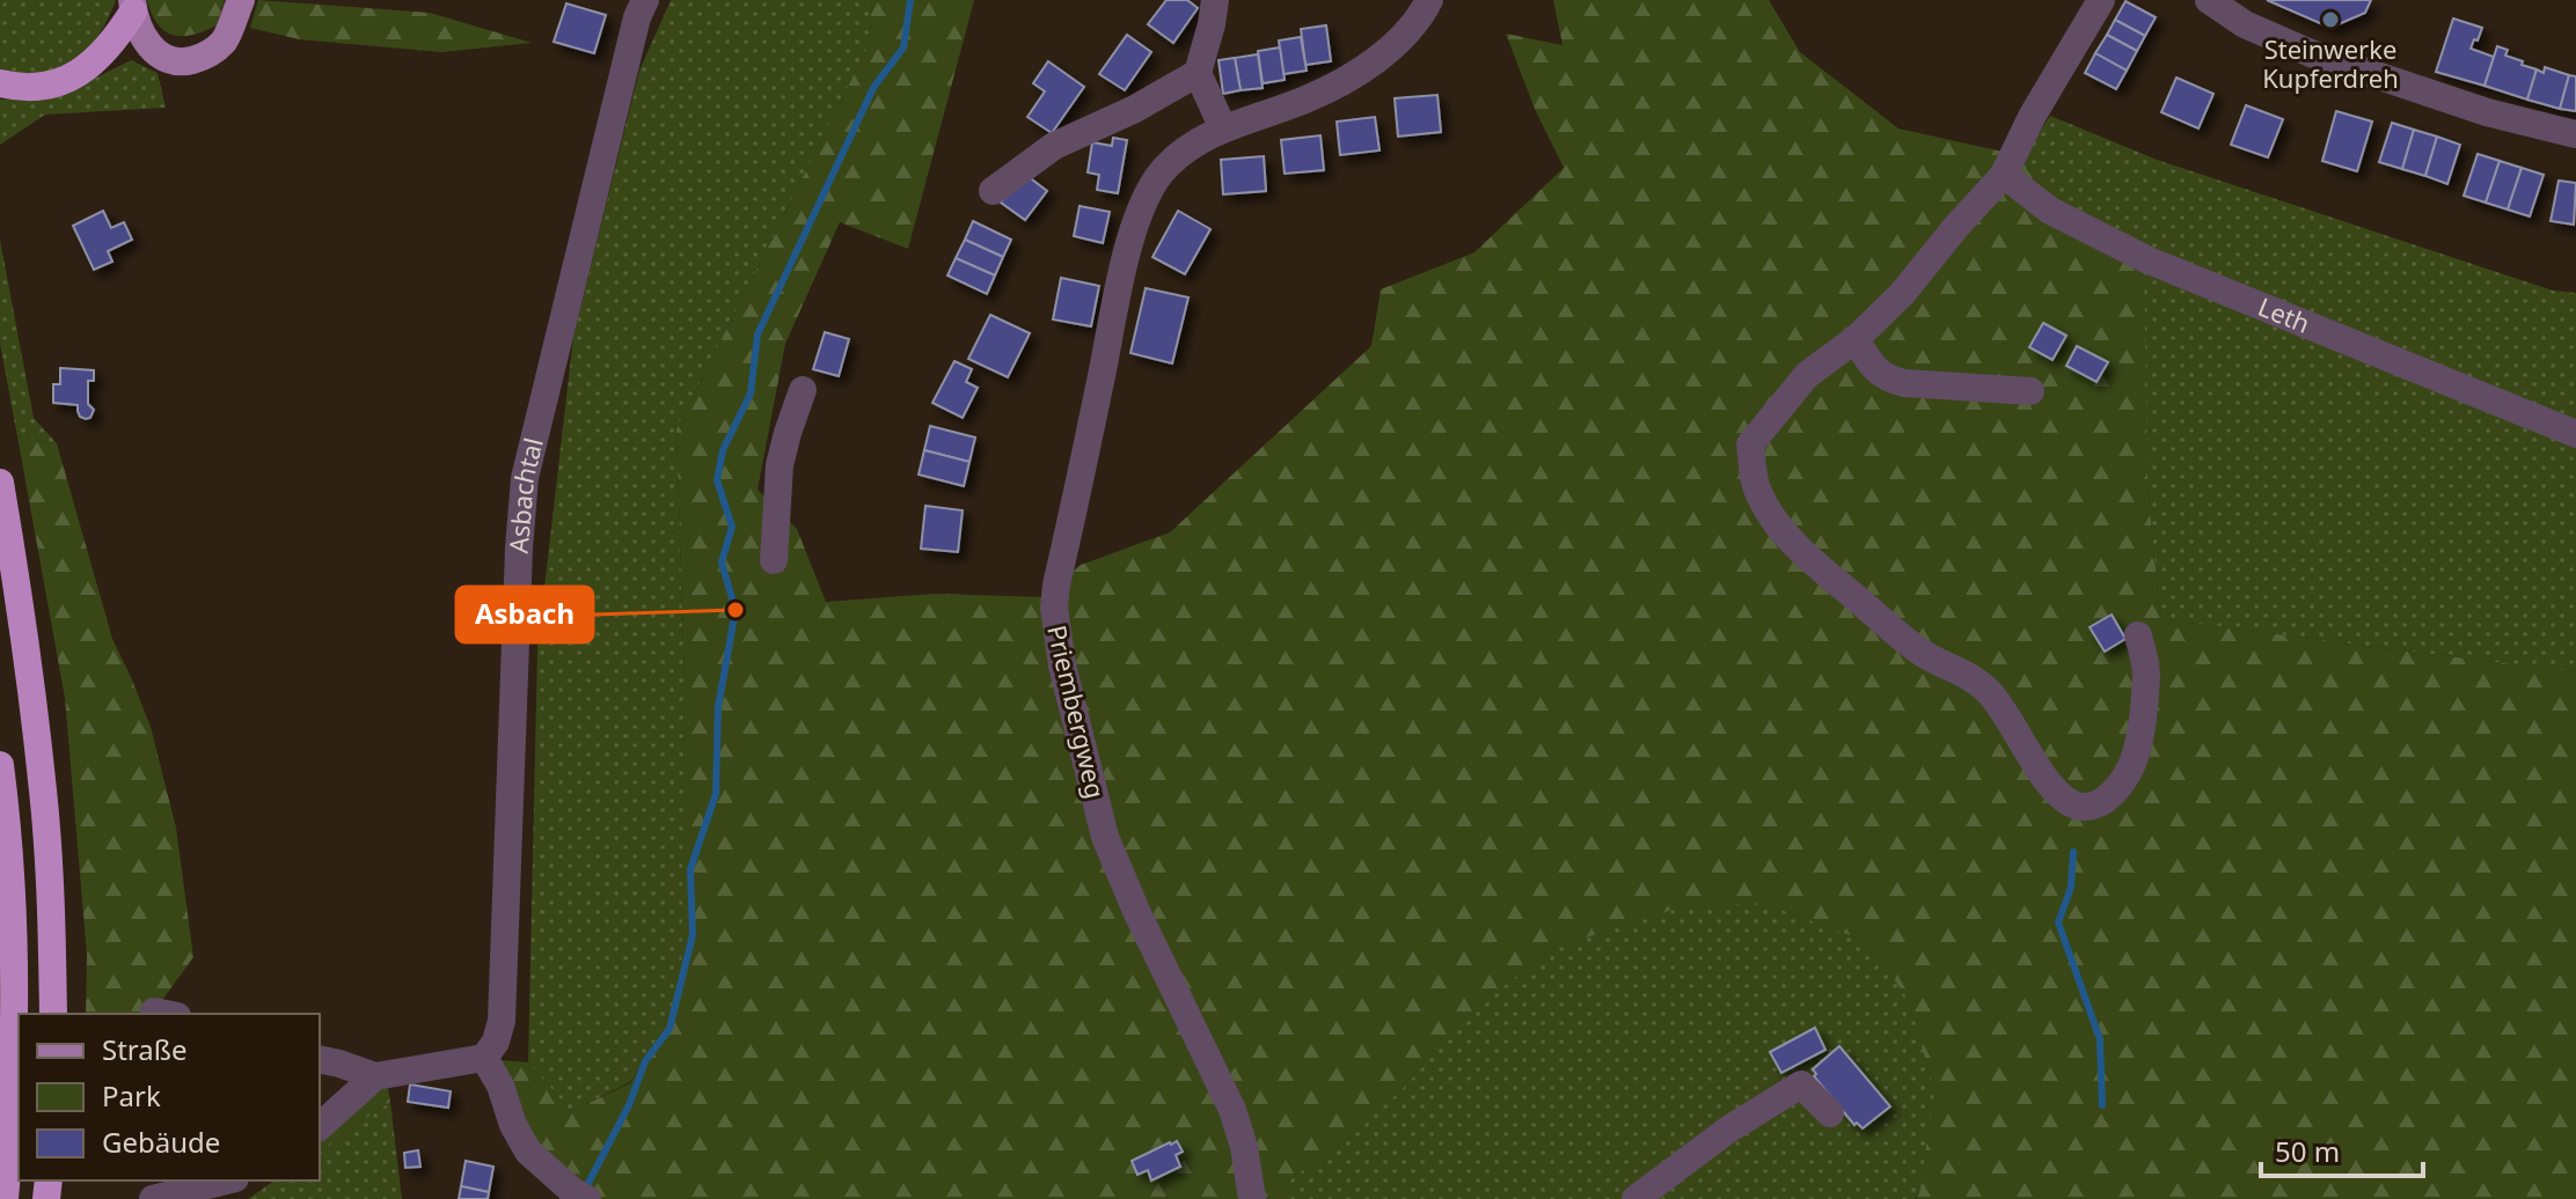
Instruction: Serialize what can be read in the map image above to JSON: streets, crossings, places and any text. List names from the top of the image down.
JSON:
{
  "streets": {
    "street": ["Leth", "Asbachtal", "Priembergweg"]
  },
  "places": ["Steinwerke Kupferdreh", "Asbach"],
  "legend": ["Straße", "Park", "Gebäude"],
  "scale_bar": "50 m"
}
